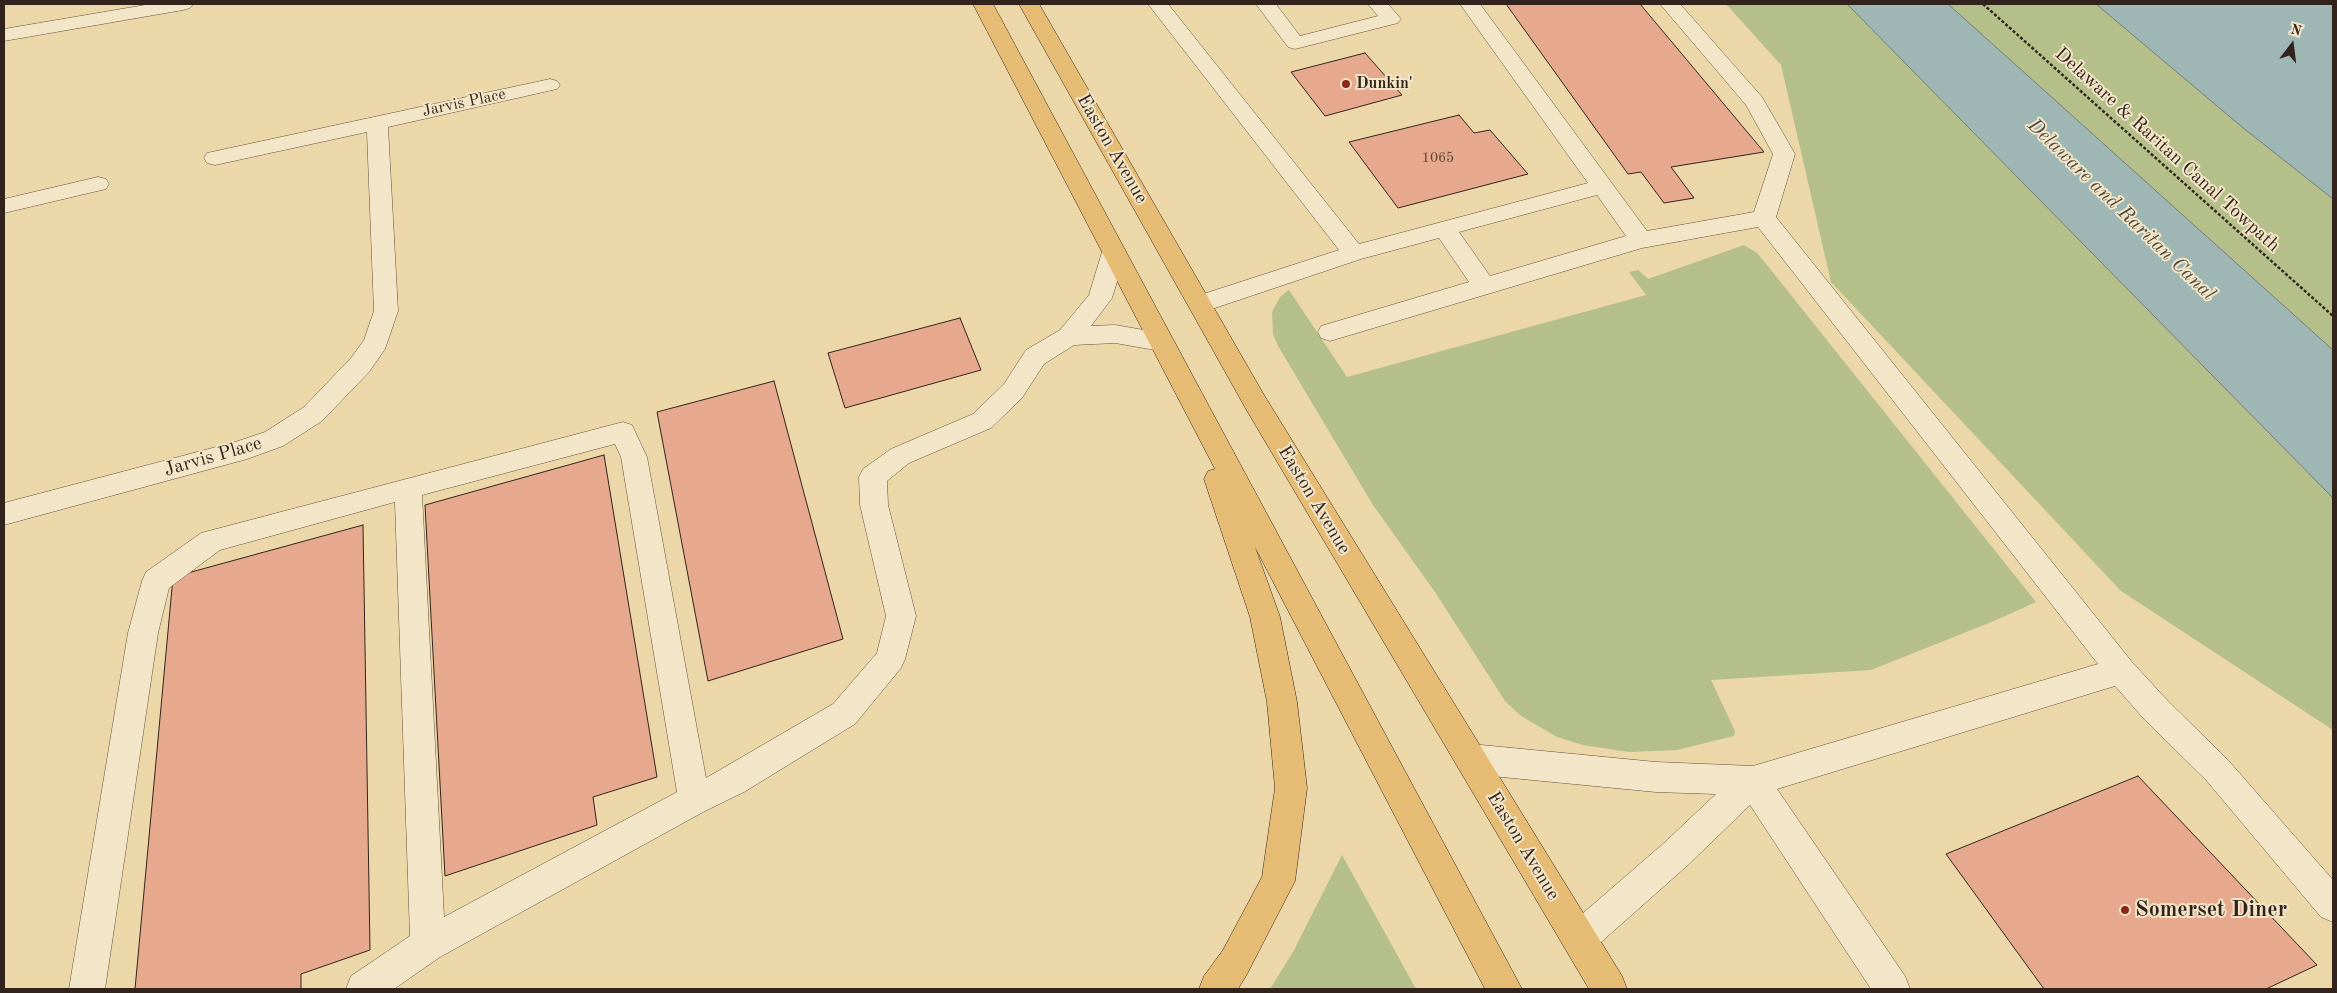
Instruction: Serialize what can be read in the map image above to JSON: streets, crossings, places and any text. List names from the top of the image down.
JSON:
{
  "streets": {
    "main road": ["Easton Avenue"],
    "street": ["Jarvis Place"],
    "path": ["Delaware & Raritan Canal Towpath"]
  },
  "water": ["Delaware and Raritan Canal"],
  "places": ["Dunkin'", "Somerset Diner"],
  "house_numbers": ["1065"],
  "north": "top"
}
